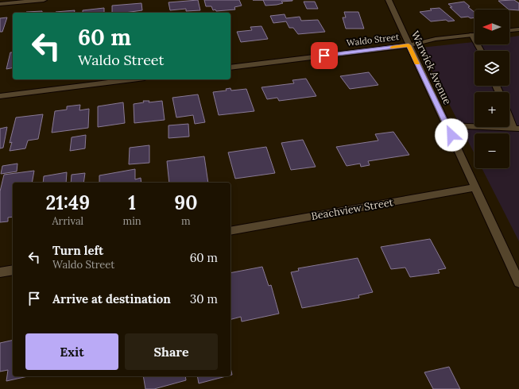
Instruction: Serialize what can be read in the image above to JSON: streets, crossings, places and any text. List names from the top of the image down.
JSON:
{
  "streets": {
    "street": ["Waldo Street", "Warwick Avenue", "Beachview Street"]
  },
  "crossings": [
    ["Waldo Street", "Warwick Avenue"],
    ["Warwick Avenue", "Beachview Street"]
  ],
  "north": "left",
  "page": {
    "map_buttons": ["+", "−"],
    "turn": ["60 m", "Waldo Street"],
    "eta": [
      "21:49",
      "Arrival",
      "1",
      "min",
      "90",
      "m"
    ],
    "list": [
      {
        "name": "Turn left",
        "note": "Waldo Street",
        "value": "60 m"
      },
      {
        "name": "Arrive at destination",
        "value": "30 m"
      }
    ],
    "buttons": ["Exit", "Share"]
  }
}
